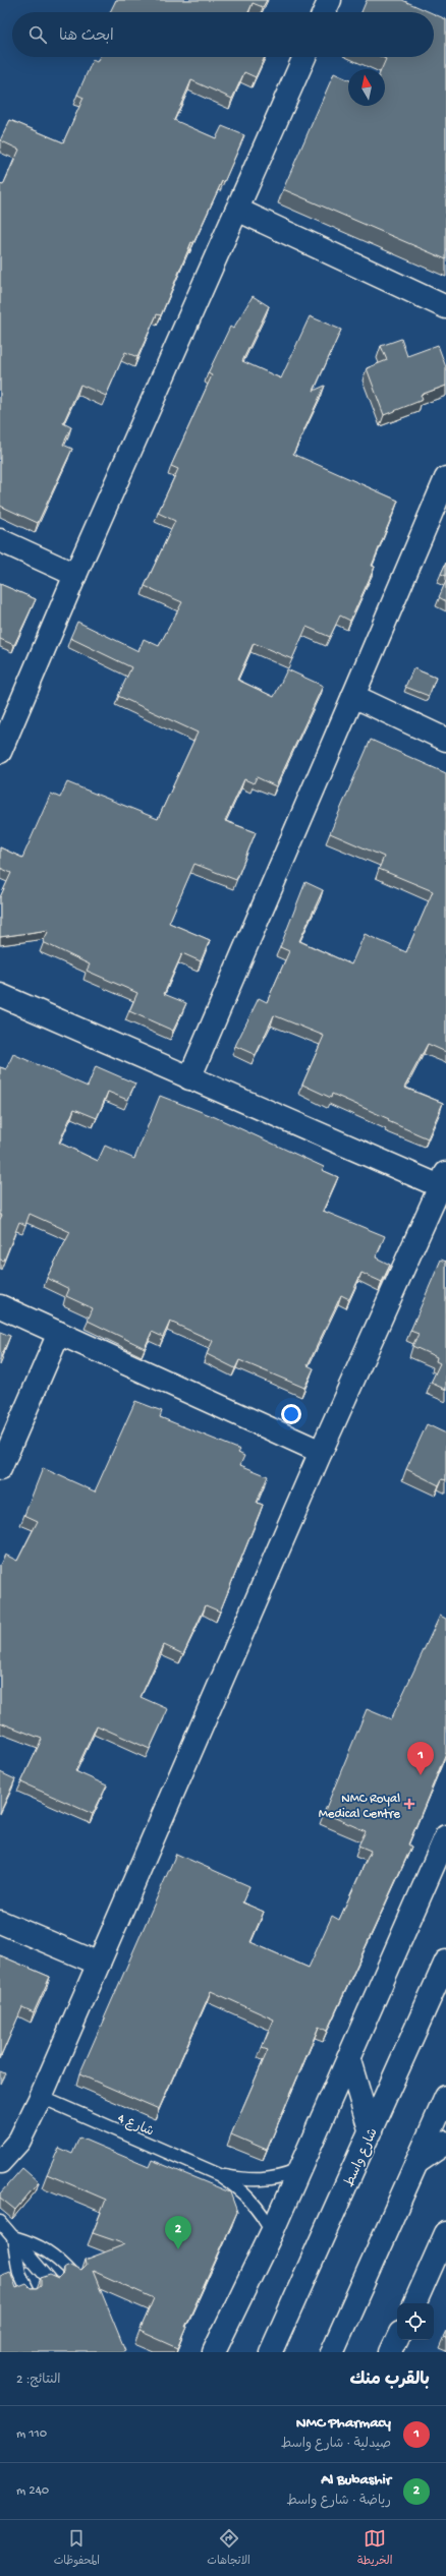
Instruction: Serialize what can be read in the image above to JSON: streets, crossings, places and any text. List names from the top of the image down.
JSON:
{
  "streets": {
    "street": ["شارع واسط"],
    "lane": ["شارع 4"]
  },
  "places": {
    "health": ["NMC Royal Medical Centre"]
  },
  "north": "top",
  "page": {
    "search": "ابحث هنا",
    "pins": ["1", "2"],
    "heading": ["بالقرب منك", "النتائج: 2"],
    "list": [
      {
        "mark": "1",
        "name": "NMC Pharmacy",
        "note": "صيدلية · شارع واسط",
        "value": "110 m"
      },
      {
        "mark": "2",
        "name": "Al Bubashir",
        "note": "رياضة · شارع واسط",
        "value": "240 m"
      }
    ],
    "nav": ["الخريطة", "الاتجاهات", "المحفوظات"]
  }
}
